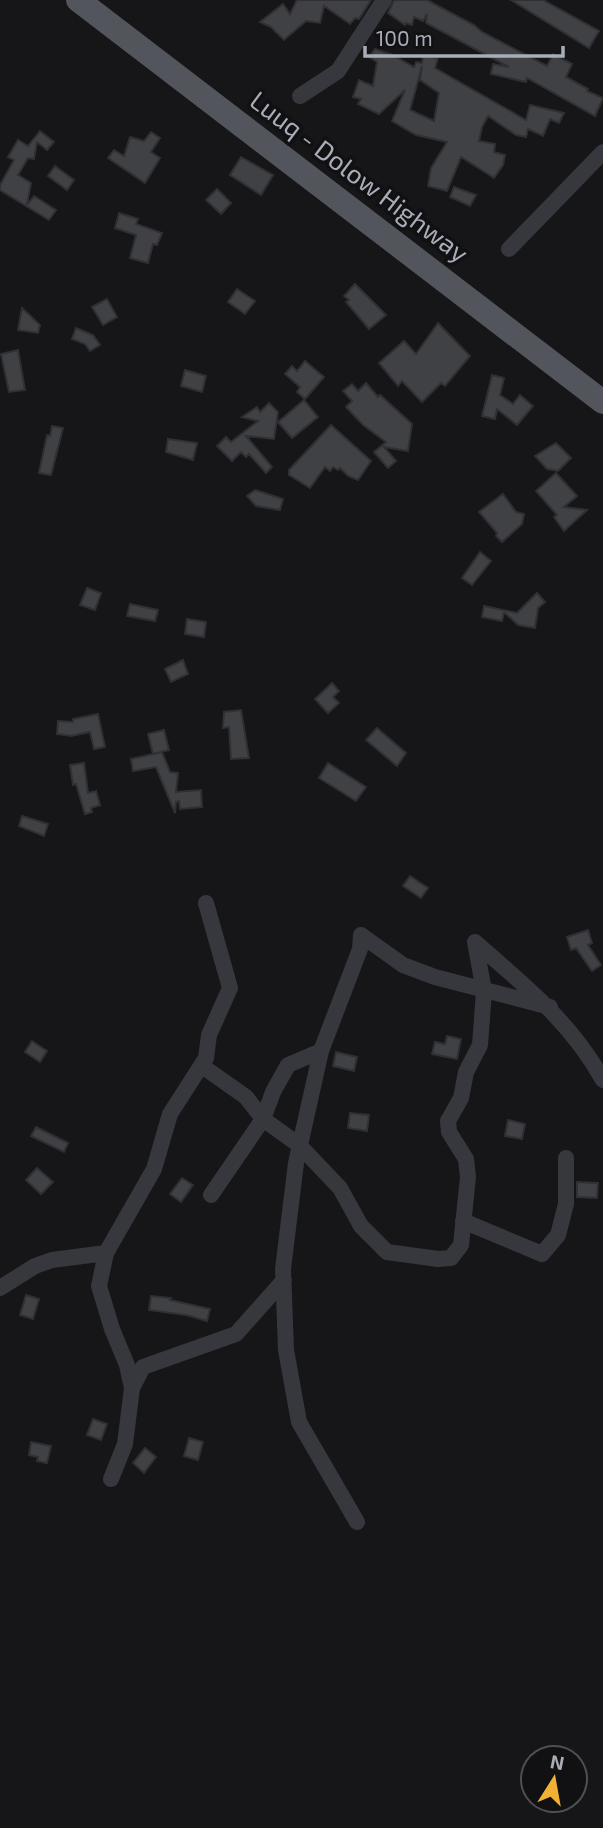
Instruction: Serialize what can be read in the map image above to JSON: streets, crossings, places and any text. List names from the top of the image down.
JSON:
{
  "streets": {
    "main road": ["Luuq - Dolow Highway"]
  },
  "scale_bar": "100 m",
  "north": "top"
}
